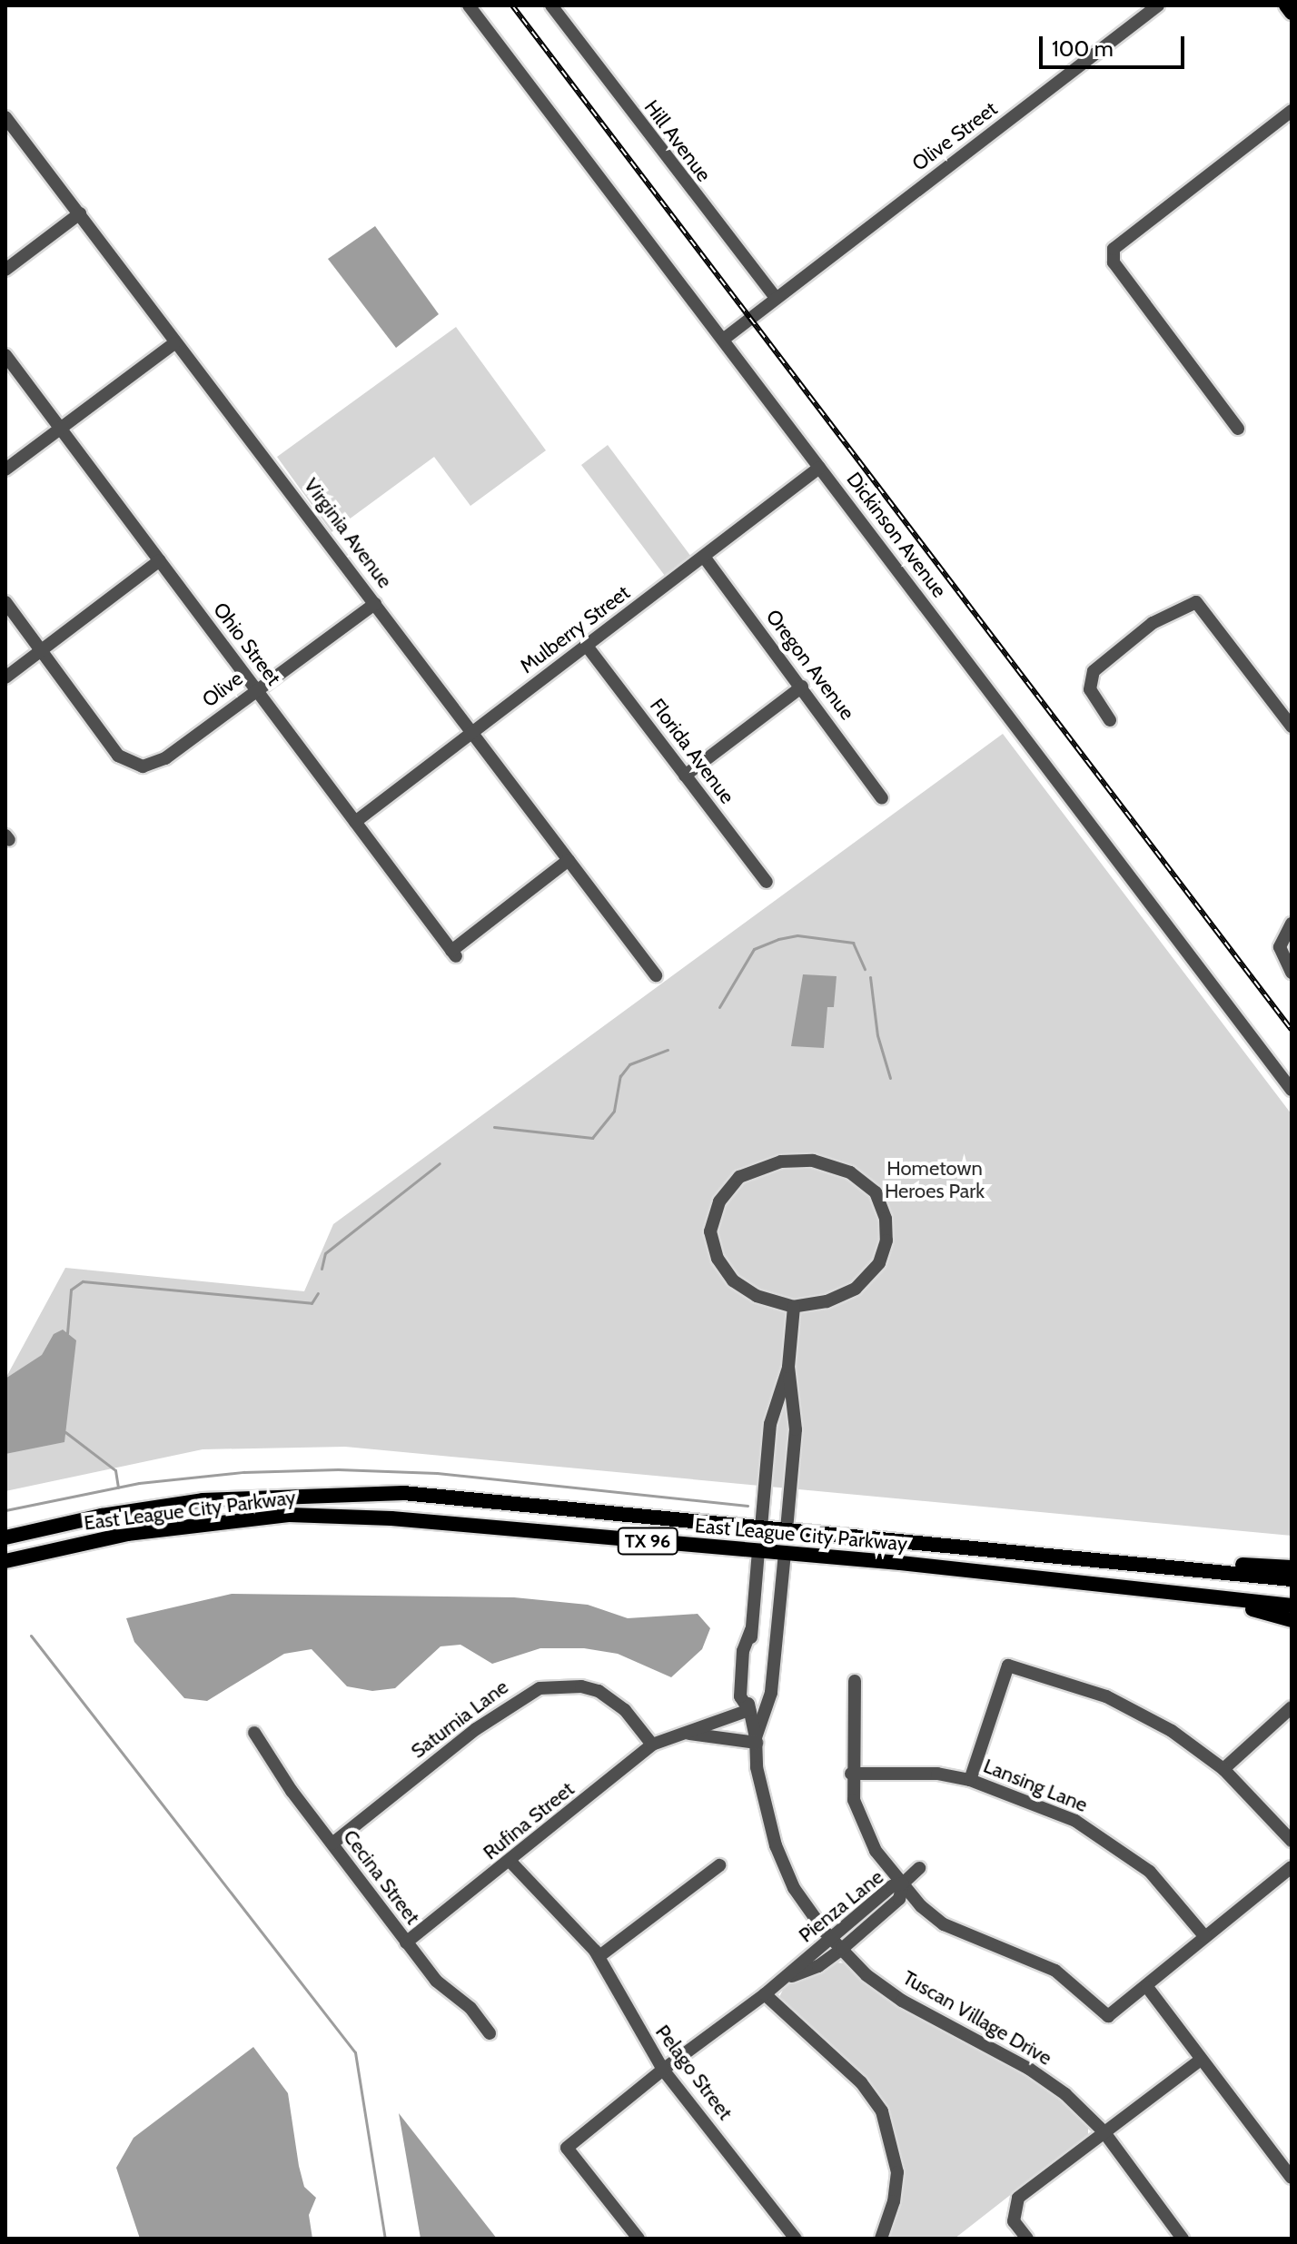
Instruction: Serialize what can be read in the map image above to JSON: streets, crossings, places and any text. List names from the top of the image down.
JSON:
{
  "streets": {
    "main road": ["East League City Parkway", "TX 96"],
    "street": [
      "Olive Street",
      "Hill Avenue",
      "Virginia Avenue",
      "Dickinson Avenue",
      "Mulberry Street",
      "Ohio Street",
      "Oregon Avenue",
      "Olive",
      "Florida Avenue",
      "Saturnia Lane",
      "Lansing Lane",
      "Rufina Street",
      "Cecina Street",
      "Pienza Lane",
      "Tuscan Village Drive",
      "Pelago Street"
    ]
  },
  "crossings": [
    ["Olive Street", "Hill Avenue"],
    ["Olive Street", "Dickinson Avenue"],
    ["Virginia Avenue", "Mulberry Street"],
    ["Virginia Avenue", "Ohio Street"],
    ["Virginia Avenue", "Olive"],
    ["Dickinson Avenue", "Mulberry Street"],
    ["Mulberry Street", "Ohio Street"],
    ["Mulberry Street", "Oregon Avenue"],
    ["Mulberry Street", "Florida Avenue"],
    ["Ohio Street", "Olive"],
    ["East League City Parkway", "Tuscan Village Drive"],
    ["Saturnia Lane", "Rufina Street"],
    ["Saturnia Lane", "Cecina Street"],
    ["Rufina Street", "Cecina Street"],
    ["Rufina Street", "Tuscan Village Drive"],
    ["Rufina Street", "Pelago Street"],
    ["Pienza Lane", "Tuscan Village Drive"],
    ["Pienza Lane", "Pelago Street"]
  ],
  "parks": ["Hometown Heroes Park"],
  "scale_bar": "100 m"
}
